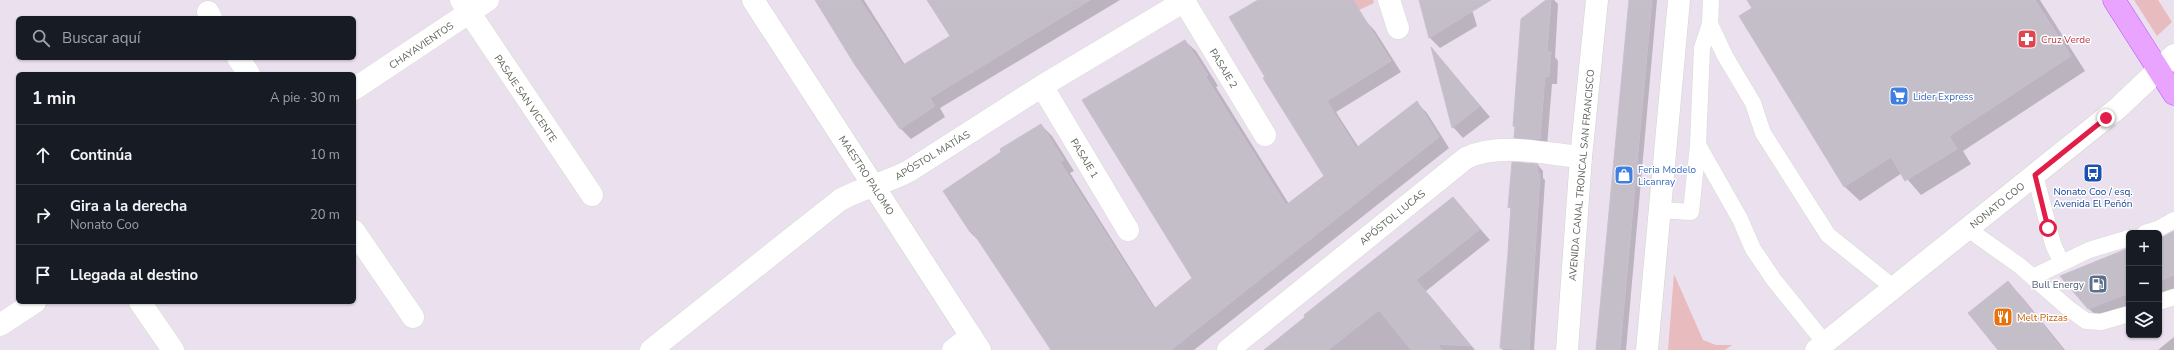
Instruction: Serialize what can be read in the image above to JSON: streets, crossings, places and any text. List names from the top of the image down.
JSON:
{
  "streets": {
    "street": [
      "CHAYAVIENTOS",
      "PASAJE 2",
      "PASAJE SAN VICENTE",
      "APÓSTOL MATÍAS",
      "PASAJE 1",
      "MAESTRO PALOMO",
      "AVENIDA CANAL TRONCAL SAN FRANCISCO",
      "NONATO COO",
      "APÓSTOL LUCAS"
    ]
  },
  "crossings": [
    ["CHAYAVIENTOS", "PASAJE SAN VICENTE"],
    ["PASAJE 2", "APÓSTOL MATÍAS"],
    ["APÓSTOL MATÍAS", "PASAJE 1"],
    ["APÓSTOL MATÍAS", "MAESTRO PALOMO"],
    ["AVENIDA CANAL TRONCAL SAN FRANCISCO", "APÓSTOL LUCAS"]
  ],
  "places": {
    "pharmacy": ["Cruz Verde"],
    "supermarket": ["Lider Express"],
    "bus stop": ["Nonato Coo / esq. Avenida El Peñón"],
    "shop": ["Feria Modelo Licanray"],
    "fuel station": ["Bull Energy"],
    "restaurant": ["Melt Pizzas"]
  },
  "page": {
    "search": "Buscar aquí",
    "heading": ["1 min", "A pie · 30 m"],
    "list": [
      ["Continúa", "10 m"],
      ["Gira a la derecha", "Nonato Coo", "20 m"],
      "Llegada al destino"
    ],
    "map_buttons": ["+", "−"]
  }
}
